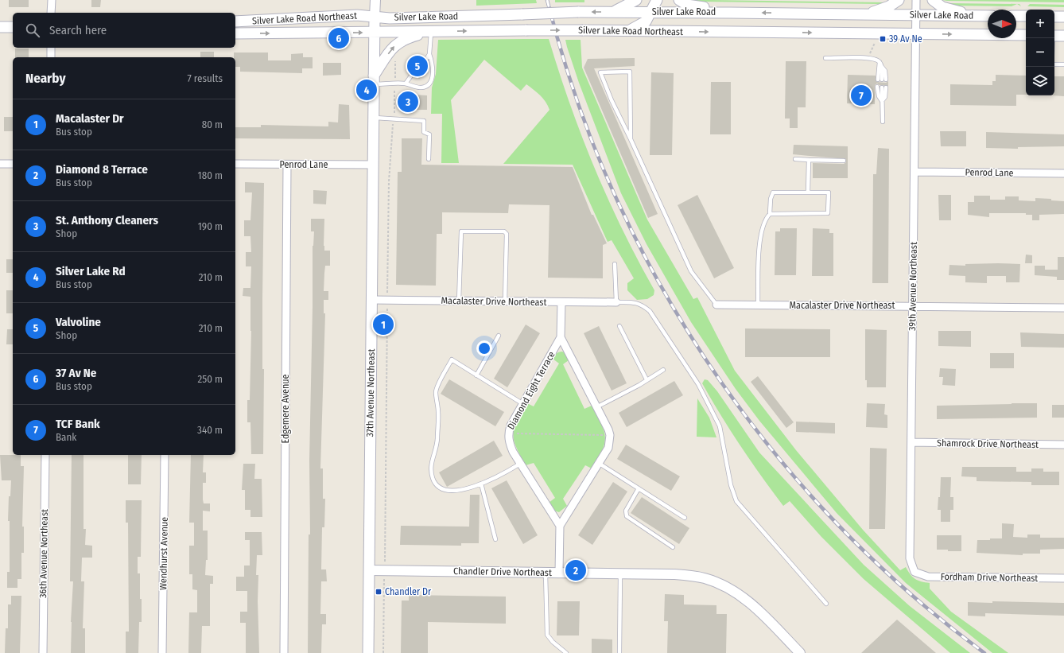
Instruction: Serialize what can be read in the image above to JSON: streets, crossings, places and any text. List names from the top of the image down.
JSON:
{
  "streets": {
    "main road": ["Silver Lake Road", "Silver Lake Road Northeast", "37th Avenue Northeast"],
    "street": [
      "Penrod Lane",
      "39th Avenue Northeast",
      "Macalaster Drive Northeast",
      "Diamond Eight Terrace",
      "Edgemere Avenue",
      "Shamrock Drive Northeast",
      "36th Avenue Northeast",
      "Wendhurst Avenue",
      "Chandler Drive Northeast",
      "Fordham Drive Northeast"
    ]
  },
  "crossings": [
    ["Silver Lake Road", "Silver Lake Road Northeast"],
    ["Silver Lake Road", "39th Avenue Northeast"],
    ["Silver Lake Road", "37th Avenue Northeast"],
    ["Silver Lake Road Northeast", "39th Avenue Northeast"],
    ["Silver Lake Road Northeast", "37th Avenue Northeast"],
    ["Penrod Lane", "39th Avenue Northeast"],
    ["Penrod Lane", "37th Avenue Northeast"],
    ["Penrod Lane", "Edgemere Avenue"],
    ["39th Avenue Northeast", "Macalaster Drive Northeast"],
    ["39th Avenue Northeast", "Shamrock Drive Northeast"],
    ["39th Avenue Northeast", "Fordham Drive Northeast"],
    ["Macalaster Drive Northeast", "Diamond Eight Terrace"],
    ["Macalaster Drive Northeast", "37th Avenue Northeast"],
    ["37th Avenue Northeast", "Chandler Drive Northeast"]
  ],
  "one_way": ["Silver Lake Road"],
  "places": {
    "transit": ["39 Av Ne", "Chandler Dr"]
  },
  "north": "right",
  "page": {
    "map_buttons": ["+", "−"],
    "search": "Search here",
    "pins": [
      "6",
      "5",
      "4",
      "7",
      "3",
      "1",
      "2"
    ],
    "heading": ["Nearby", "7 results"],
    "list": [
      {
        "mark": "1",
        "name": "Macalaster Dr",
        "note": "Bus stop",
        "value": "80 m"
      },
      {
        "mark": "2",
        "name": "Diamond 8 Terrace",
        "note": "Bus stop",
        "value": "180 m"
      },
      {
        "mark": "3",
        "name": "St. Anthony Cleaners",
        "note": "Shop",
        "value": "190 m"
      },
      {
        "mark": "4",
        "name": "Silver Lake Rd",
        "note": "Bus stop",
        "value": "210 m"
      },
      {
        "mark": "5",
        "name": "Valvoline",
        "note": "Shop",
        "value": "210 m"
      },
      {
        "mark": "6",
        "name": "37 Av Ne",
        "note": "Bus stop",
        "value": "250 m"
      },
      {
        "mark": "7",
        "name": "TCF Bank",
        "note": "Bank",
        "value": "340 m"
      }
    ]
  }
}
